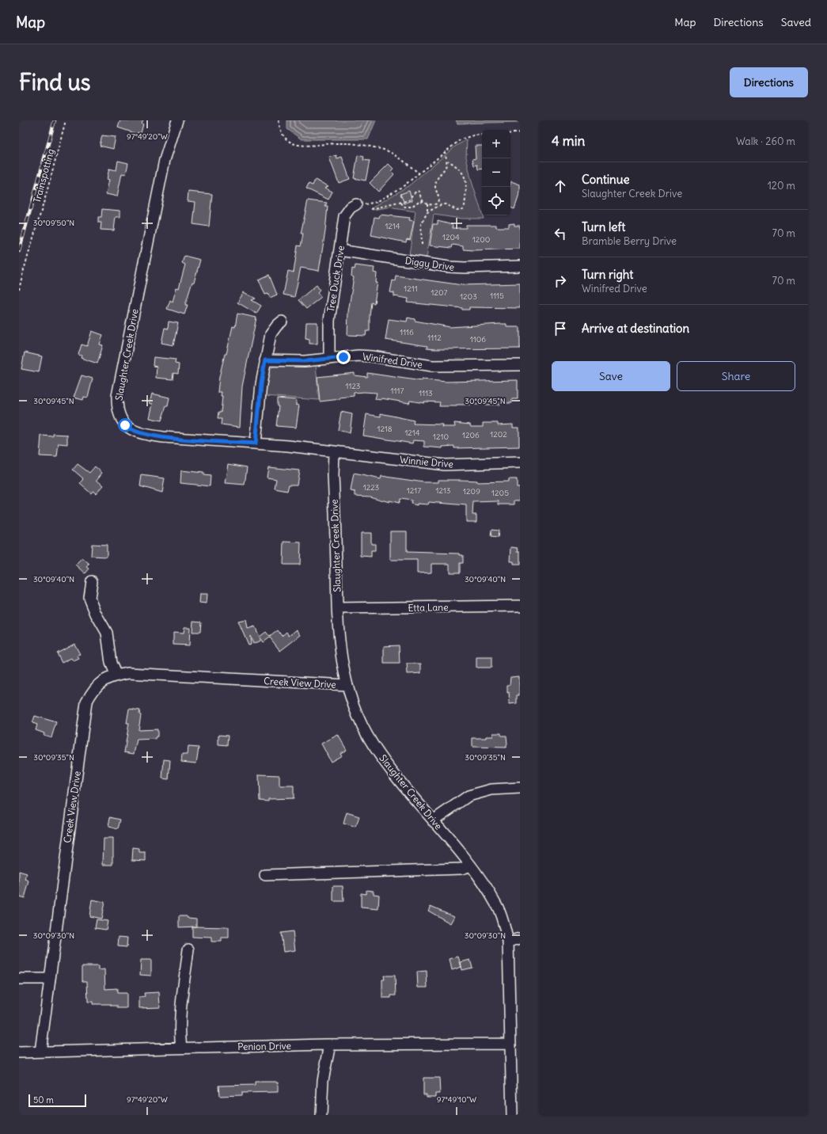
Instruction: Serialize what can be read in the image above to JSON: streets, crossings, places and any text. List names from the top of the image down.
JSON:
{
  "streets": {
    "street": [
      "Diggy Drive",
      "Tree Duck Drive",
      "Slaughter Creek Drive",
      "Winifred Drive",
      "Winnie Drive",
      "Etta Lane",
      "Creek View Drive",
      "Penion Drive"
    ],
    "path": ["Trainspotting"]
  },
  "crossings": [
    ["Diggy Drive", "Tree Duck Drive"],
    ["Tree Duck Drive", "Winifred Drive"],
    ["Slaughter Creek Drive", "Winnie Drive"],
    ["Slaughter Creek Drive", "Etta Lane"],
    ["Slaughter Creek Drive", "Creek View Drive"],
    ["Slaughter Creek Drive", "Penion Drive"],
    ["Creek View Drive", "Penion Drive"]
  ],
  "house_numbers": [
    "1214",
    "1204",
    "1200",
    "1211",
    "1207",
    "1115",
    "1203",
    "1116",
    "1112",
    "1106",
    "1123",
    "1117",
    "1113",
    "1218",
    "1214",
    "1202",
    "1206",
    "1210",
    "1223",
    "1217",
    "1213",
    "1209",
    "1205"
  ],
  "scale_bar": "50 m",
  "page": {
    "header": "Map",
    "nav": ["Map", "Directions", "Saved"],
    "buttons": [
      "Directions",
      ["Save", "Share"]
    ],
    "title": "Find us",
    "heading": ["4 min", "Walk · 260 m"],
    "map_buttons": ["+", "−"],
    "list": [
      ["Continue", "Slaughter Creek Drive", "120 m"],
      ["Turn left", "Bramble Berry Drive", "70 m"],
      ["Turn right", "Winifred Drive", "70 m"],
      "Arrive at destination"
    ],
    "scale": "50 m"
  },
  "coordinates": [
    "97°49'20\"W",
    "30°09'50\"N",
    "30°09'45\"N",
    "30°09'40\"N",
    "30°09'35\"N",
    "30°09'30\"N",
    "97°49'10\"W"
  ]
}
